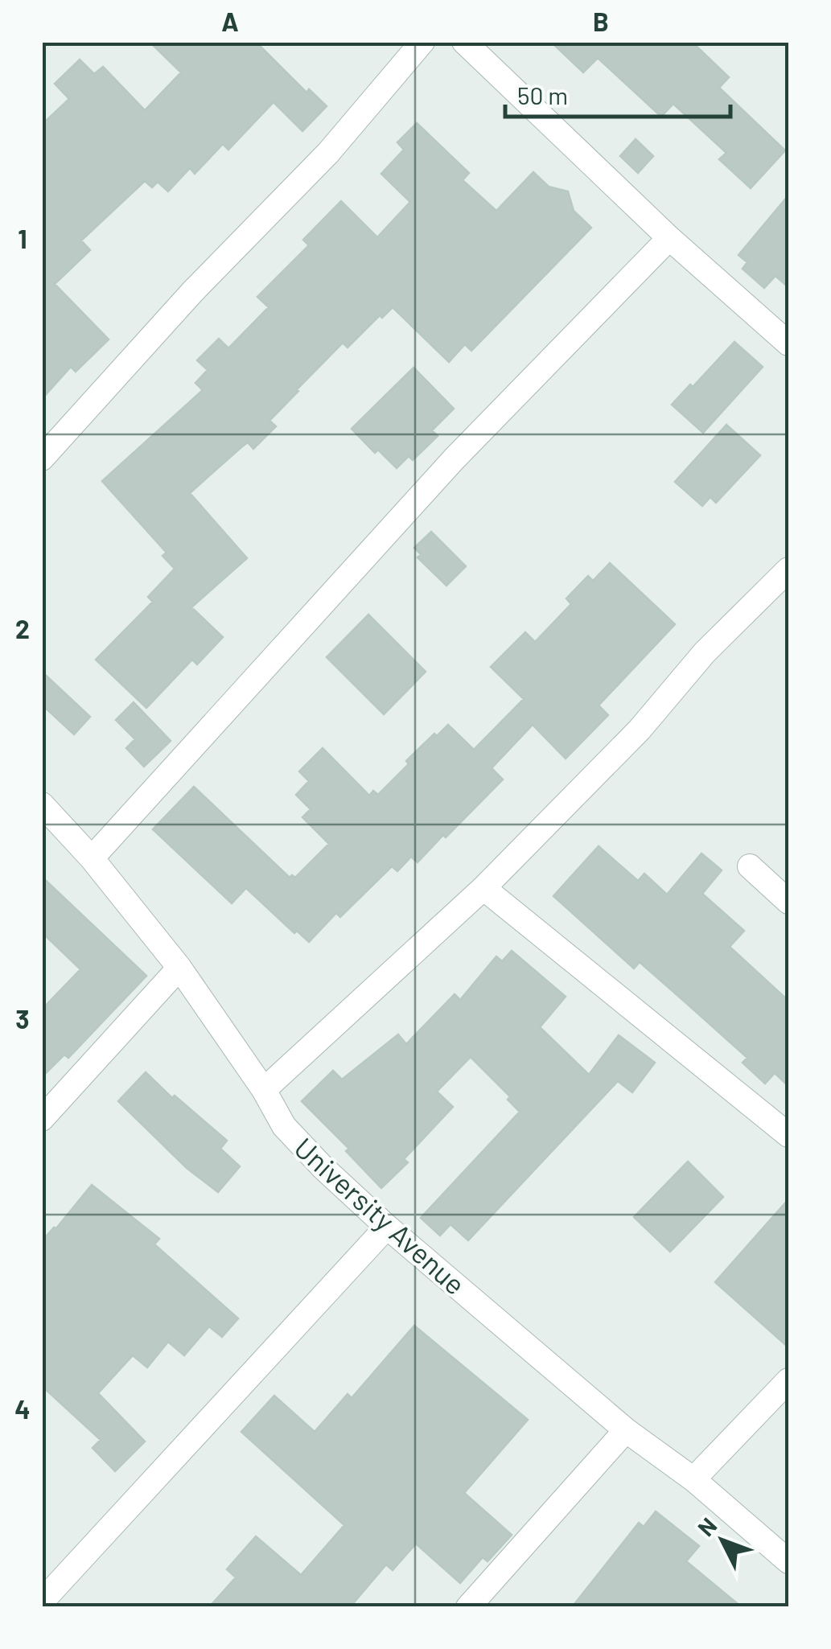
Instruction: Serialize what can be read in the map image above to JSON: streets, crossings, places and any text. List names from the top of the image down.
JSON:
{
  "streets": {
    "street": ["University Avenue"]
  },
  "scale_bar": "50 m",
  "north": "top left",
  "grid": {
    "columns": ["A", "B"],
    "rows": [
      "1",
      "2",
      "3",
      "4"
    ]
  }
}
